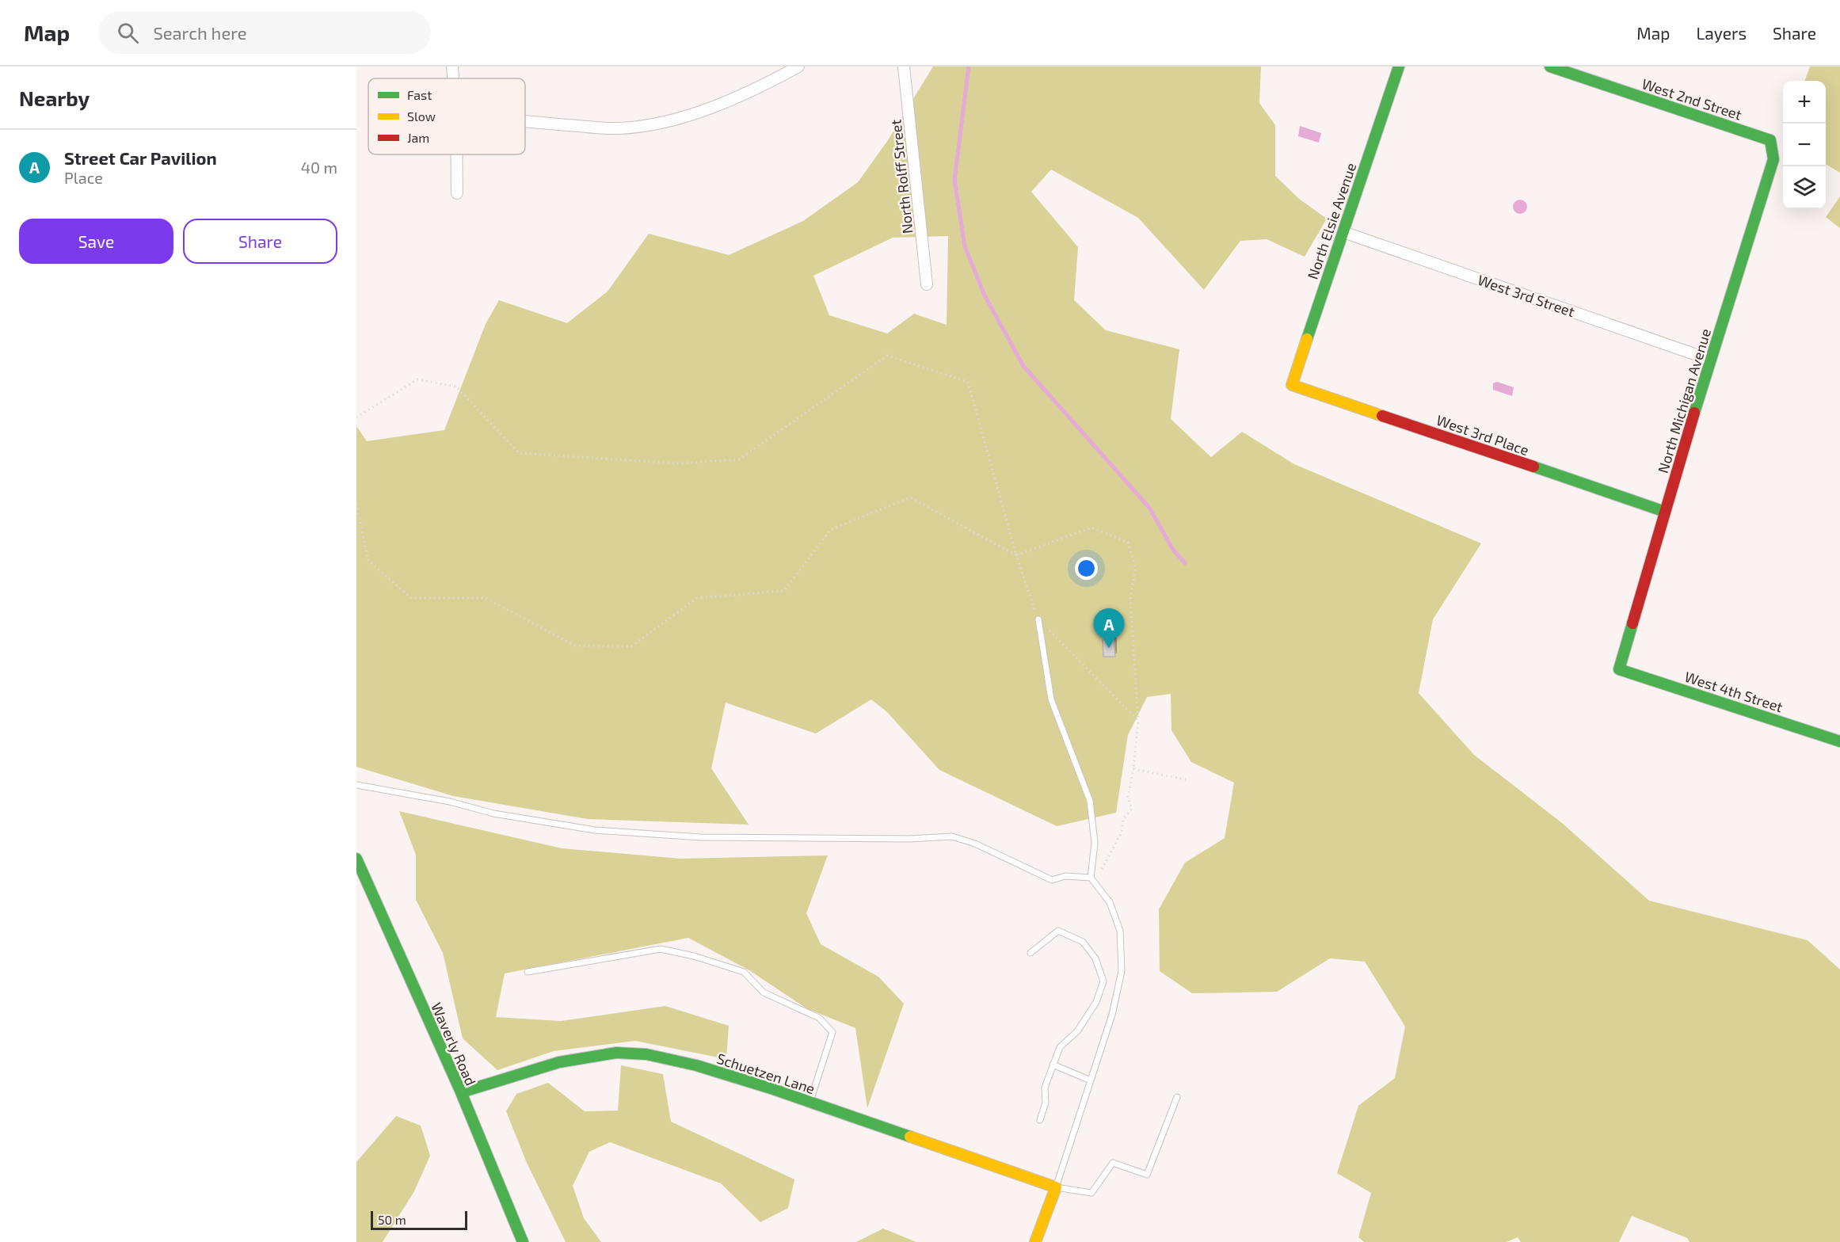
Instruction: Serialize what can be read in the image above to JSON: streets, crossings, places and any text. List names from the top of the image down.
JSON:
{
  "streets": {
    "street": [
      "West 2nd Street",
      "North Rolff Street",
      "North Elsie Avenue",
      "West 3rd Street",
      "North Michigan Avenue",
      "West 3rd Place",
      "West 4th Street",
      "Waverly Road",
      "Schuetzen Lane"
    ]
  },
  "crossings": [
    ["West 2nd Street", "North Michigan Avenue"],
    ["North Elsie Avenue", "West 3rd Street"],
    ["North Elsie Avenue", "West 3rd Place"],
    ["West 3rd Street", "North Michigan Avenue"],
    ["North Michigan Avenue", "West 3rd Place"],
    ["North Michigan Avenue", "West 4th Street"],
    ["Waverly Road", "Schuetzen Lane"]
  ],
  "legend": ["Fast", "Slow", "Jam"],
  "scale_bar": "50 m",
  "page": {
    "header": "Map",
    "search": "Search here",
    "nav": ["Map", "Layers", "Share"],
    "heading": "Nearby",
    "map_buttons": ["+", "−"],
    "list": [
      {
        "mark": "A",
        "name": "Street Car Pavilion",
        "note": "Place",
        "value": "40 m"
      }
    ],
    "buttons": ["Save", "Share"],
    "pins": "A",
    "scale": "50 m"
  }
}
